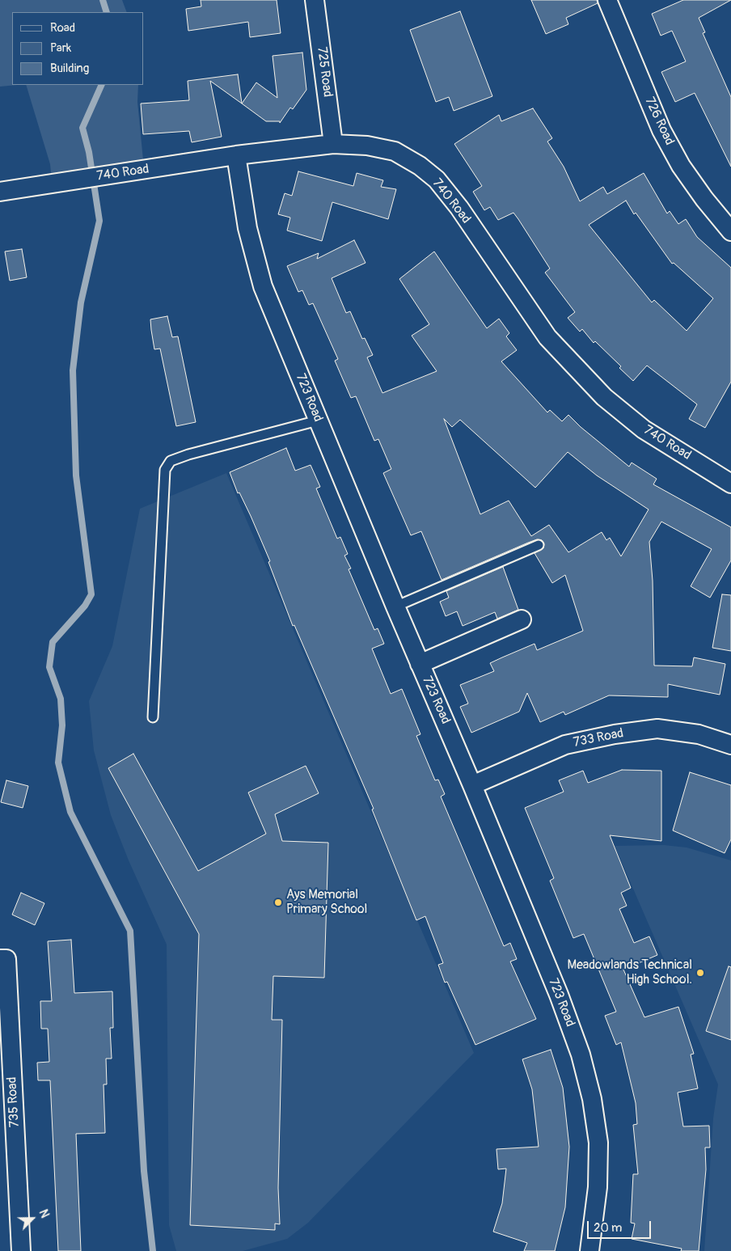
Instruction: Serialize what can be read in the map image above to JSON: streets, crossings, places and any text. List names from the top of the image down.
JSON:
{
  "streets": {
    "street": [
      "725 Road",
      "726 Road",
      "740 Road",
      "723 Road",
      "733 Road",
      "735 Road"
    ]
  },
  "crossings": [
    ["725 Road", "740 Road"],
    ["740 Road", "723 Road"],
    ["723 Road", "733 Road"]
  ],
  "places": ["Ays Memorial Primary School", "Meadowlands Technical High School."],
  "legend": ["Road", "Park", "Building"],
  "scale_bar": "20 m",
  "north": "top right"
}
